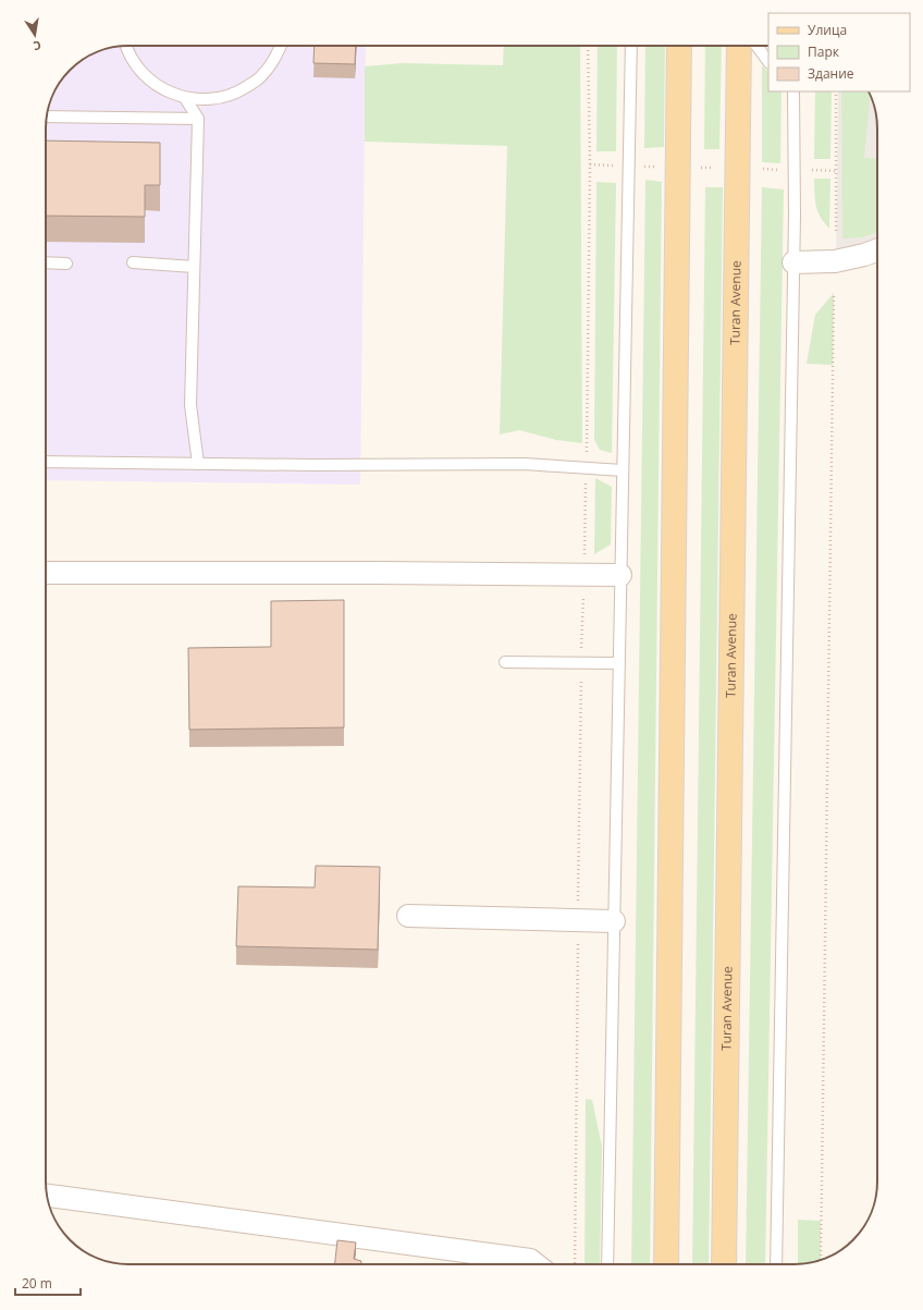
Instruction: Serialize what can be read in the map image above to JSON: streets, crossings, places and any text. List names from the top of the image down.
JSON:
{
  "streets": {
    "main road": ["Turan Avenue"]
  },
  "legend": ["Улица", "Парк", "Здание"],
  "scale_bar": "20 m",
  "north": "bottom"
}
